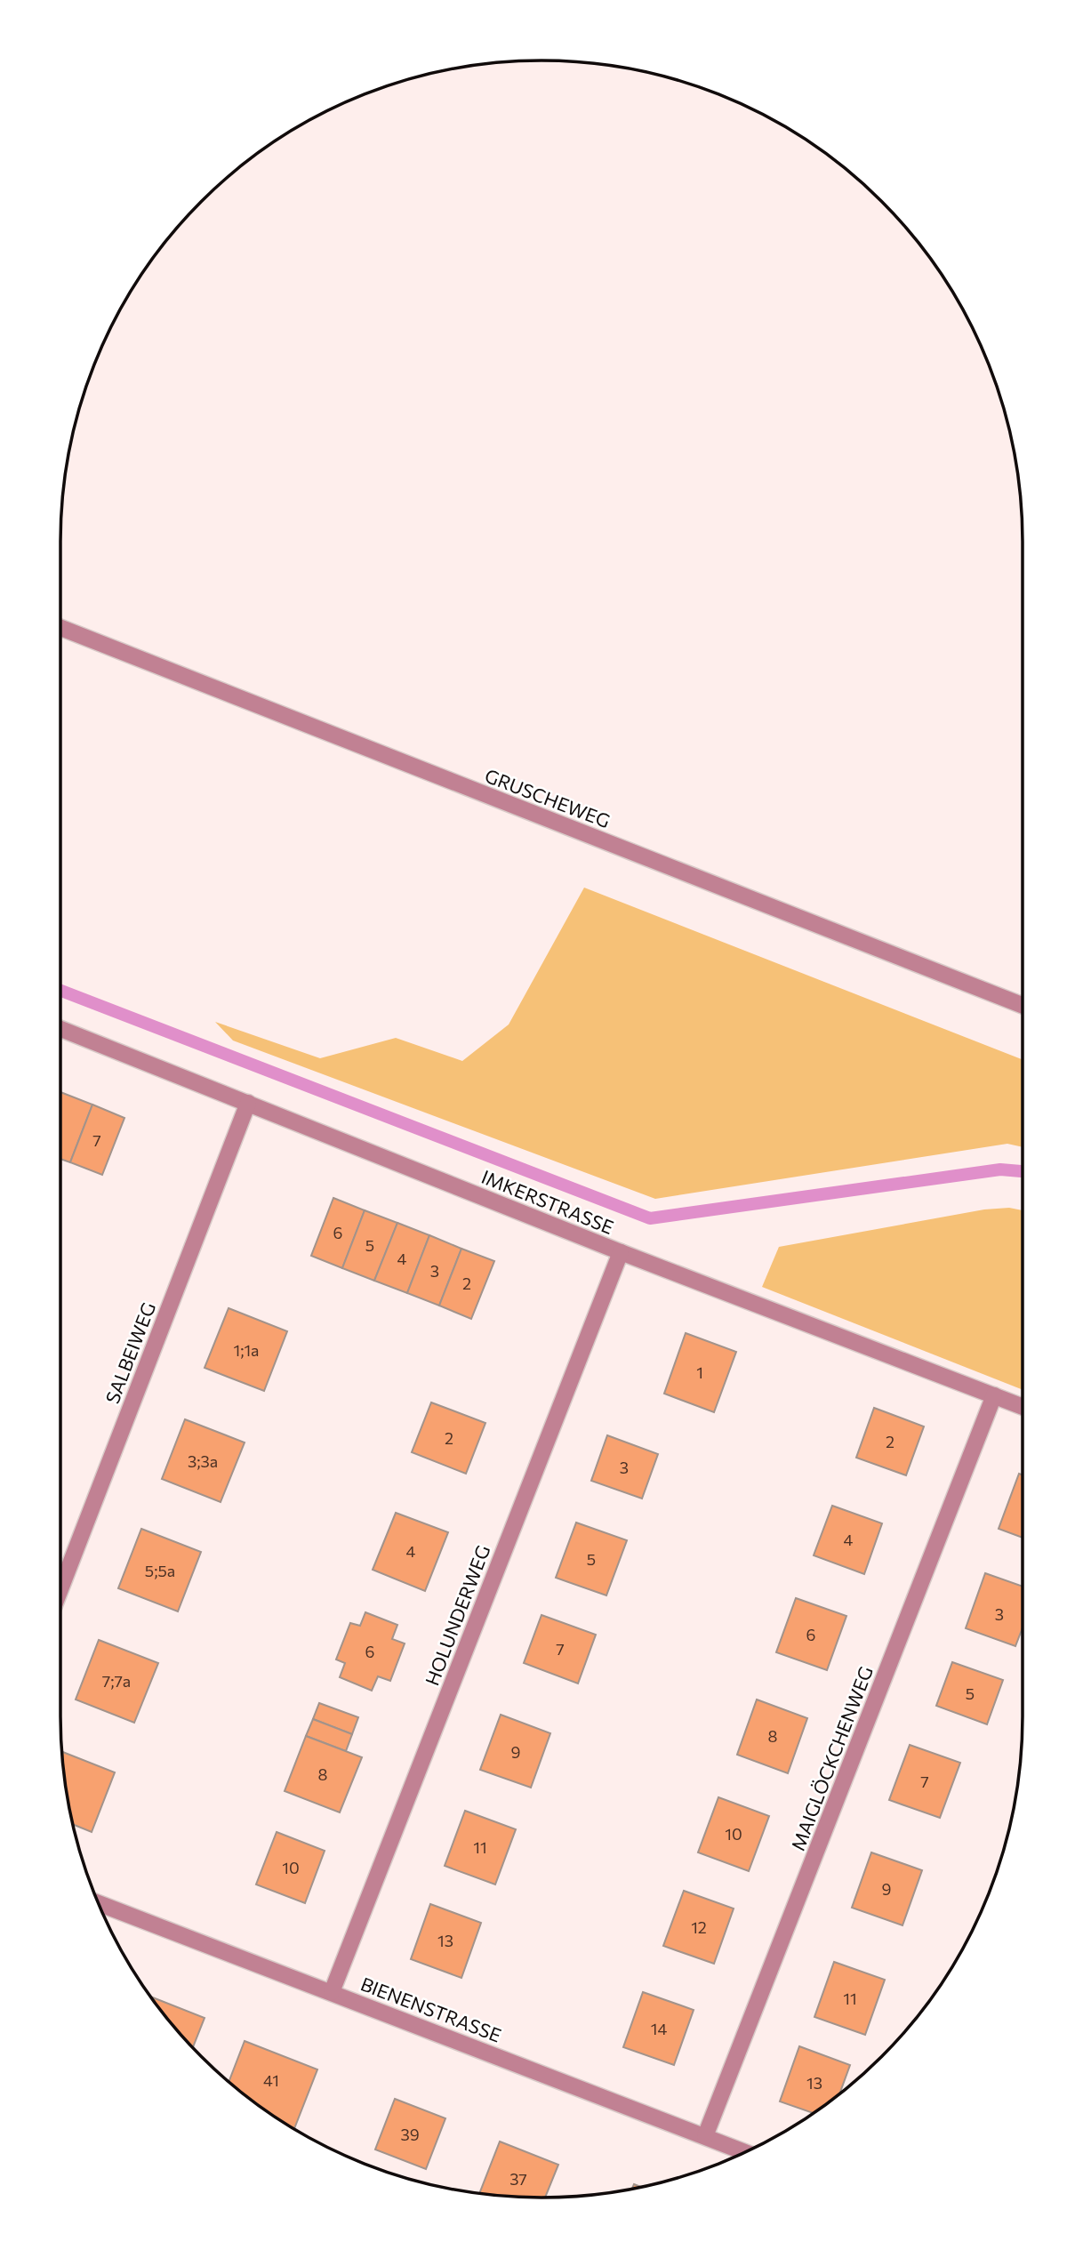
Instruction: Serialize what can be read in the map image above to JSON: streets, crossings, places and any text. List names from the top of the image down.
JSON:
{
  "streets": {
    "street": [
      "GRUSCHEWEG",
      "IMKERSTRASSE",
      "SALBEIWEG",
      "HOLUNDERWEG",
      "MAIGLÖCKCHENWEG",
      "BIENENSTRASSE"
    ]
  },
  "crossings": [
    ["IMKERSTRASSE", "SALBEIWEG"],
    ["IMKERSTRASSE", "HOLUNDERWEG"],
    ["IMKERSTRASSE", "MAIGLÖCKCHENWEG"],
    ["HOLUNDERWEG", "BIENENSTRASSE"],
    ["MAIGLÖCKCHENWEG", "BIENENSTRASSE"]
  ],
  "house_numbers": [
    "7",
    "6",
    "5",
    "4",
    "3",
    "2",
    "1;1a",
    "1",
    "2",
    "2",
    "3;3a",
    "3",
    "4",
    "4",
    "5",
    "5;5a",
    "3",
    "6",
    "7",
    "6",
    "7;7a",
    "5",
    "8",
    "9",
    "8",
    "7",
    "10",
    "11",
    "10",
    "9",
    "12",
    "13",
    "11",
    "14",
    "41",
    "13",
    "39",
    "37"
  ]
}
